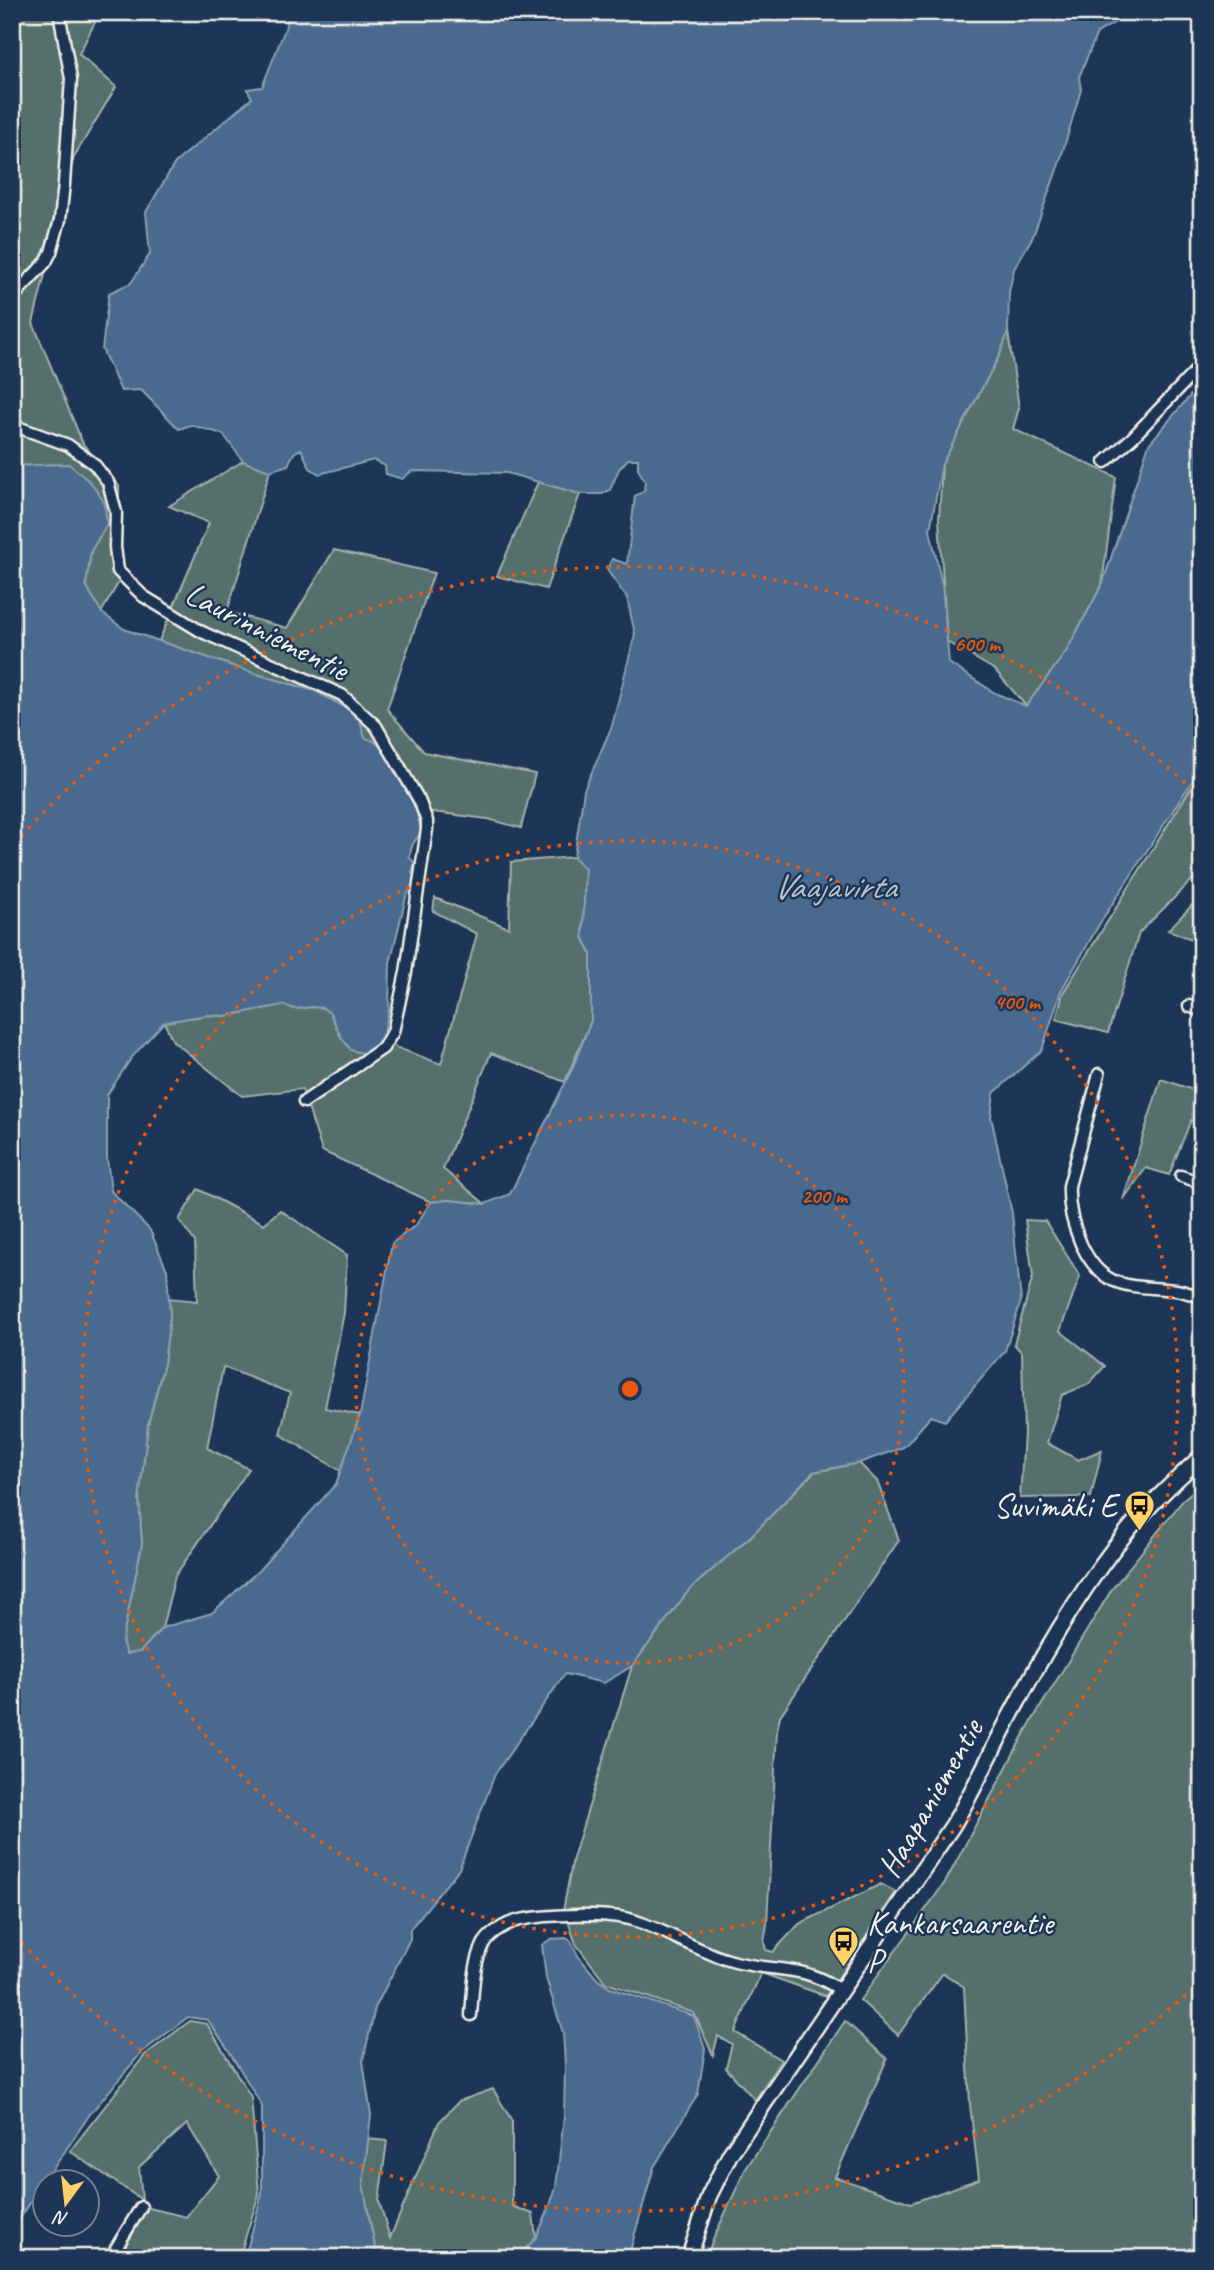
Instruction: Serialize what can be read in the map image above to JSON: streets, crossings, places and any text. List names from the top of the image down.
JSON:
{
  "streets": {
    "street": ["Laurinniementie", "Haapaniementie"]
  },
  "water": ["Vaajavirta"],
  "places": {
    "bus stop": ["Suvimäki E", "Kankarsaarentie P"]
  },
  "north": "bottom",
  "rings": ["600 m", "400 m", "200 m"]
}
